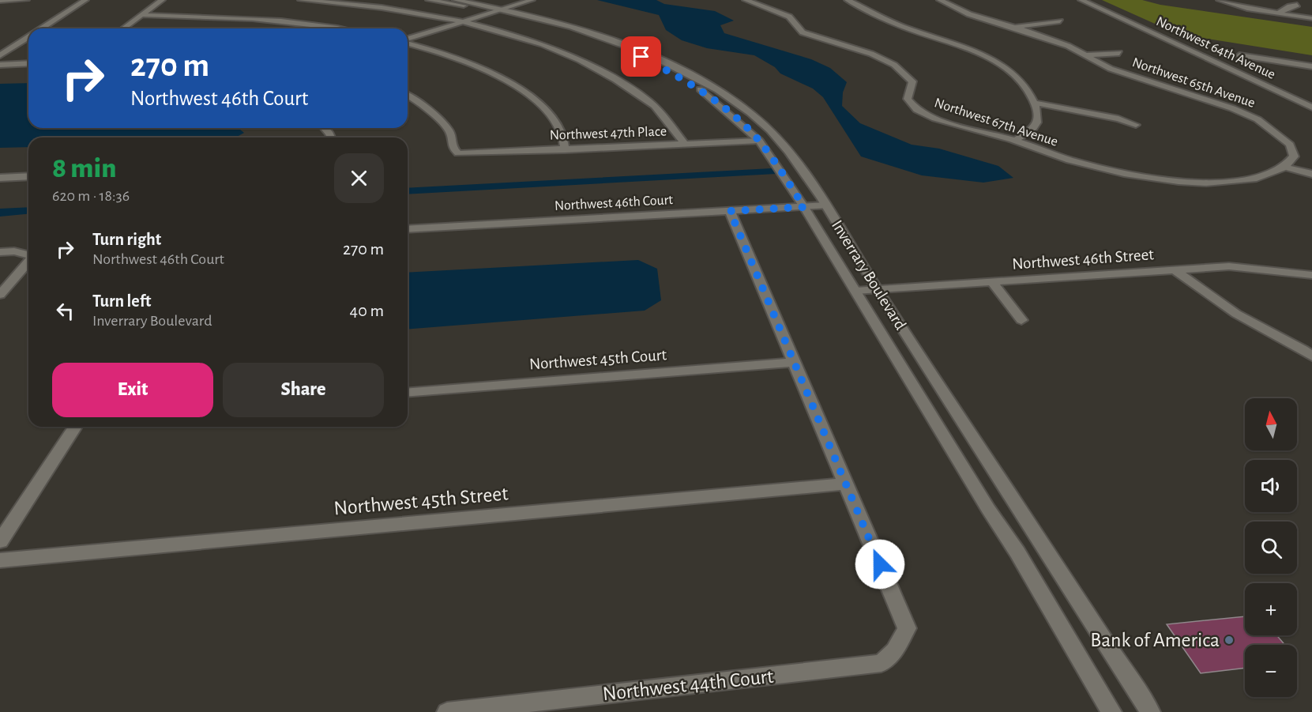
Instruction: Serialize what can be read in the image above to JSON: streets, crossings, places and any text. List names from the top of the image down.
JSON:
{
  "streets": {
    "street": [
      "Northwest 64th Avenue",
      "Northwest 65th Avenue",
      "Northwest 67th Avenue",
      "Northwest 47th Place",
      "Northwest 46th Court",
      "Northwest 46th Street",
      "Inverrary Boulevard",
      "Northwest 45th Court",
      "Northwest 45th Street",
      "Northwest 44th Court"
    ]
  },
  "crossings": [
    ["Northwest 65th Avenue", "Northwest 67th Avenue"],
    ["Northwest 47th Place", "Inverrary Boulevard"],
    ["Northwest 46th Court", "Inverrary Boulevard"],
    ["Northwest 46th Street", "Inverrary Boulevard"],
    ["Northwest 45th Street", "Northwest 44th Court"]
  ],
  "places": ["Bank of America"],
  "north": "top",
  "page": {
    "turn": ["270 m", "Northwest 46th Court"],
    "heading": ["8 min", "620 m · 18:36"],
    "list": [
      {
        "name": "Turn right",
        "note": "Northwest 46th Court",
        "value": "270 m"
      },
      {
        "name": "Turn left",
        "note": "Inverrary Boulevard",
        "value": "40 m"
      }
    ],
    "buttons": ["Exit", "Share"],
    "map_buttons": ["+", "−"]
  }
}
